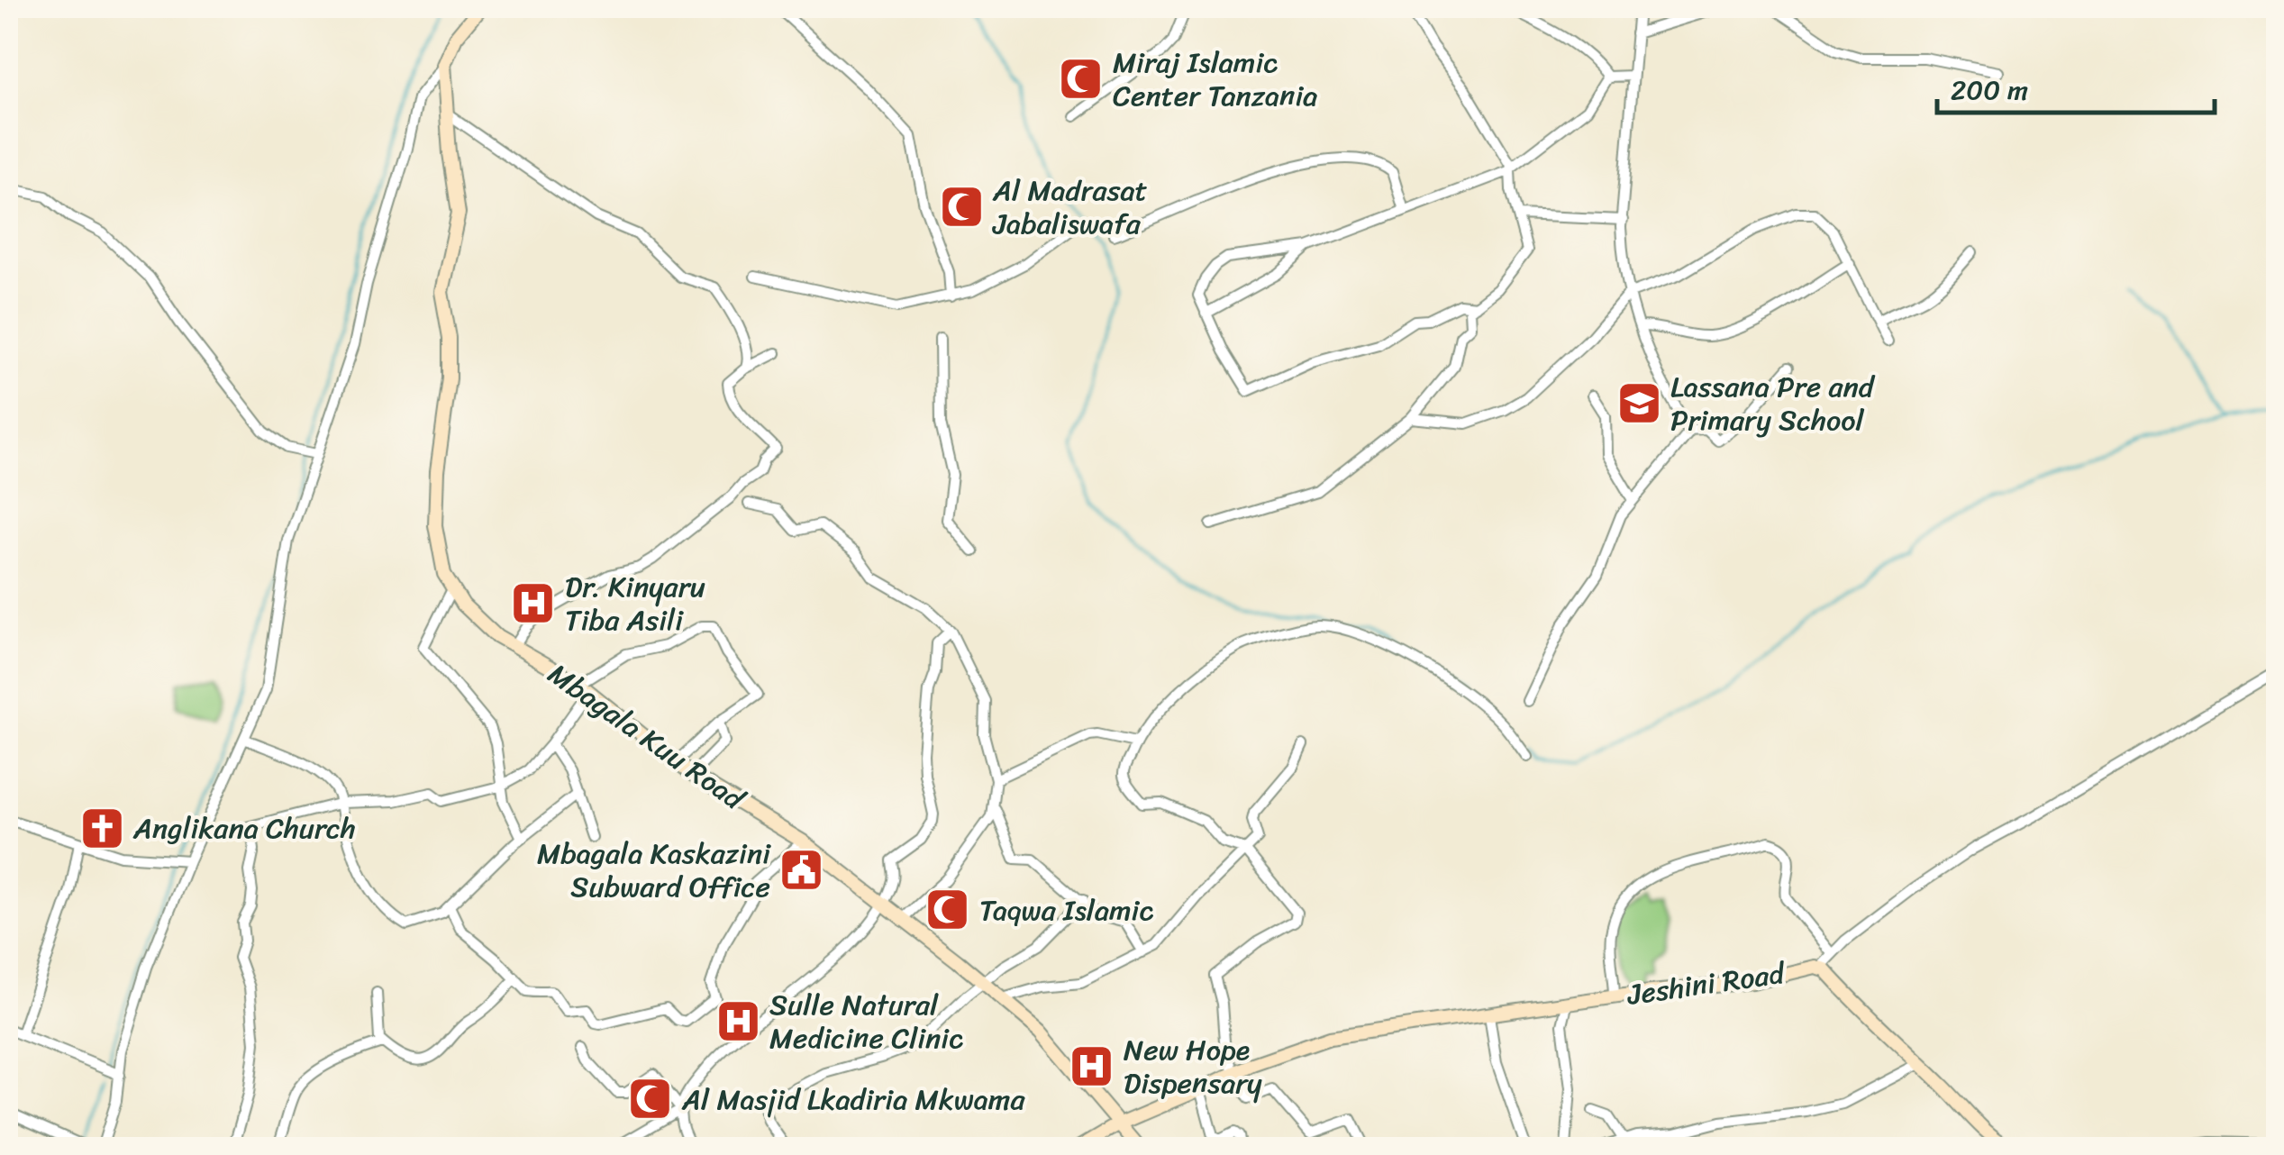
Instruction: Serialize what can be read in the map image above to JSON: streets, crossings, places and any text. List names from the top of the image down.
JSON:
{
  "streets": {
    "street": ["Mbagala Kuu Road", "Jeshini Road"]
  },
  "crossings": [
    ["Mbagala Kuu Road", "Jeshini Road"]
  ],
  "places": {
    "mosque": [
      "Miraj Islamic Center Tanzania",
      "Al Madrasat Jabaliswafa",
      "Taqwa Islamic",
      "Al Masjid Lkadiria Mkwama"
    ],
    "school or university": ["Lassana Pre and Primary School"],
    "hospital": ["Dr. Kinyaru Tiba Asili", "Sulle Natural Medicine Clinic", "New Hope Dispensary"],
    "church": ["Anglikana Church"],
    "public building": ["Mbagala Kaskazini Subward Office"]
  },
  "scale_bar": "200 m"
}
